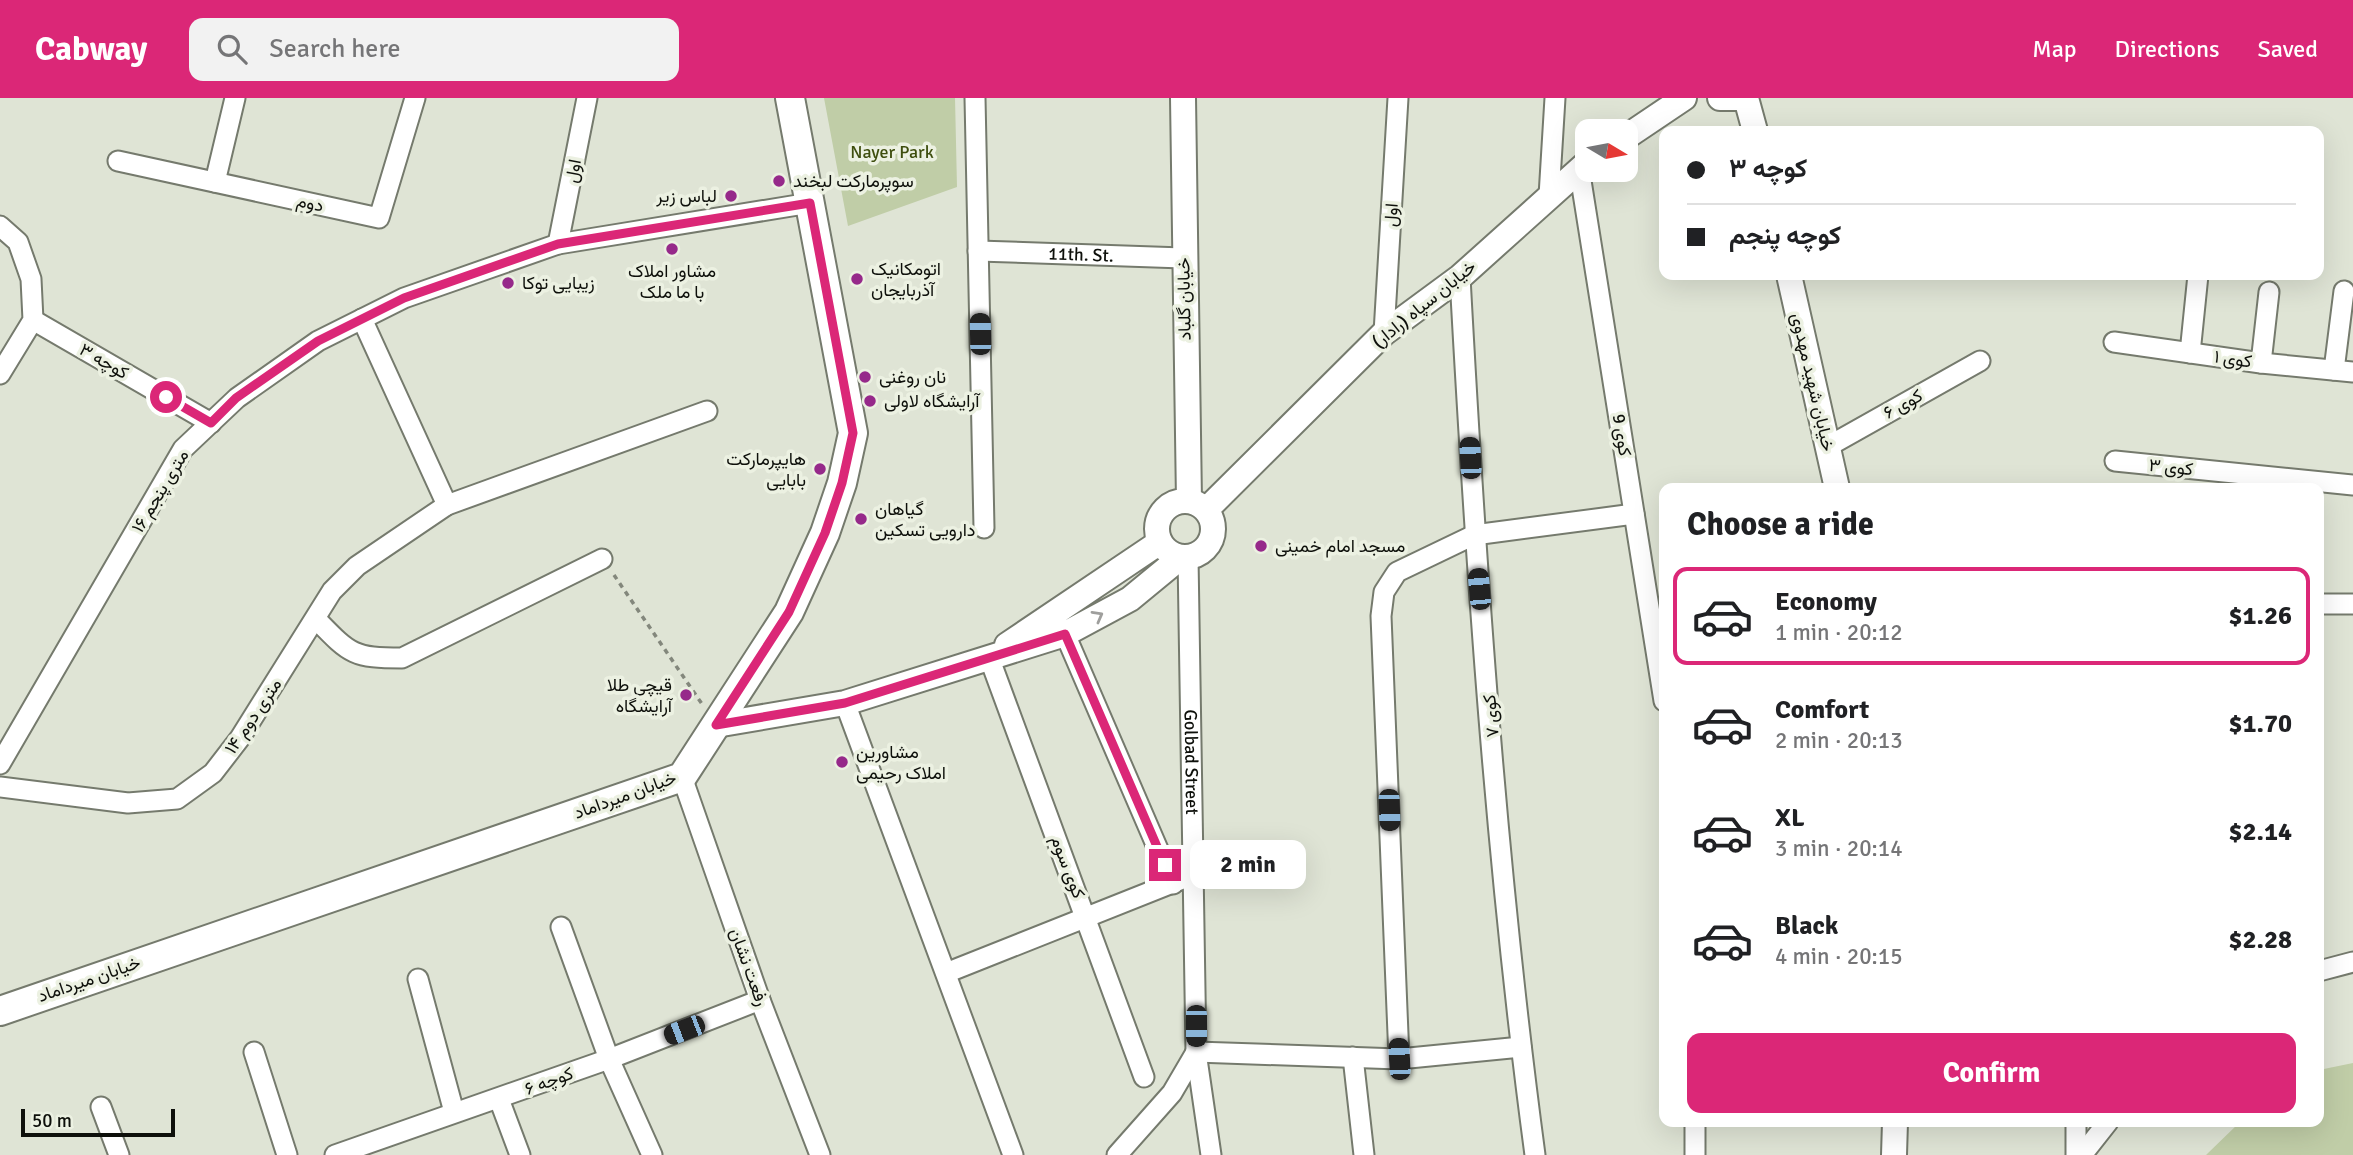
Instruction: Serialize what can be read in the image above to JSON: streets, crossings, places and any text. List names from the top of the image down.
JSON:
{
  "streets": {
    "main road": ["خیابان میرداماد"],
    "street": [
      "اول",
      "دوم",
      "11th. St.",
      "خیابان گلباد",
      "خیابان سپاه (رادار)",
      "کوی ۱",
      "کوچه ۳",
      "خیابان شهید مهدوی",
      "کوی ۶",
      "کوی 9",
      "کوی ۳",
      "۱۶ متری پنجم",
      "۱۴ متری دوم",
      "کوی ۷",
      "Golbad Street",
      "کوی سوم",
      "رفعت نشان",
      "کوچه ۶"
    ]
  },
  "crossings": [
    ["اول", "خیابان سپاه (رادار)"],
    ["اول", "۱۶ متری پنجم"],
    ["11th. St.", "خیابان گلباد"],
    ["خیابان گلباد", "خیابان سپاه (رادار)"],
    ["خیابان گلباد", "Golbad Street"],
    ["خیابان سپاه (رادار)", "کوی ۷"],
    ["خیابان سپاه (رادار)", "Golbad Street"],
    ["کوچه ۳", "۱۶ متری پنجم"],
    ["خیابان شهید مهدوی", "کوی ۶"],
    ["۱۶ متری پنجم", "خیابان میرداماد"],
    ["خیابان میرداماد", "رفعت نشان"],
    ["رفعت نشان", "کوچه ۶"]
  ],
  "parks": ["Nayer Park"],
  "places": [
    "سوپرمارکت لبخند",
    "لباس زیر",
    "مشاور املاک با ما ملک",
    "اتومکانیک آذربایجان",
    "زیبایی توکا",
    "نان روغنی",
    "آرایشگاه لاولی",
    "هایپرمارکت بابایی",
    "گیاهان دارویی تسکین",
    "مسجد امام خمینی",
    "قیچی طلا آرایشگاه",
    "مشاورین املاک رحیمی"
  ],
  "scale_bar": "50 m",
  "north": "right",
  "page": {
    "header": "Cabway",
    "search": "Search here",
    "nav": ["Map", "Directions", "Saved"],
    "banner": ["کوچه ۳", "کوچه پنجم"],
    "heading": "Choose a ride",
    "list": [
      {
        "name": "Economy",
        "note": "1 min · 20:12",
        "value": "$1.26"
      },
      {
        "name": "Comfort",
        "note": "2 min · 20:13",
        "value": "$1.70"
      },
      {
        "name": "XL",
        "note": "3 min · 20:14",
        "value": "$2.14"
      },
      {
        "name": "Black",
        "note": "4 min · 20:15",
        "value": "$2.28"
      }
    ],
    "bubble": "2 min",
    "buttons": "Confirm",
    "scale": "50 m"
  }
}
